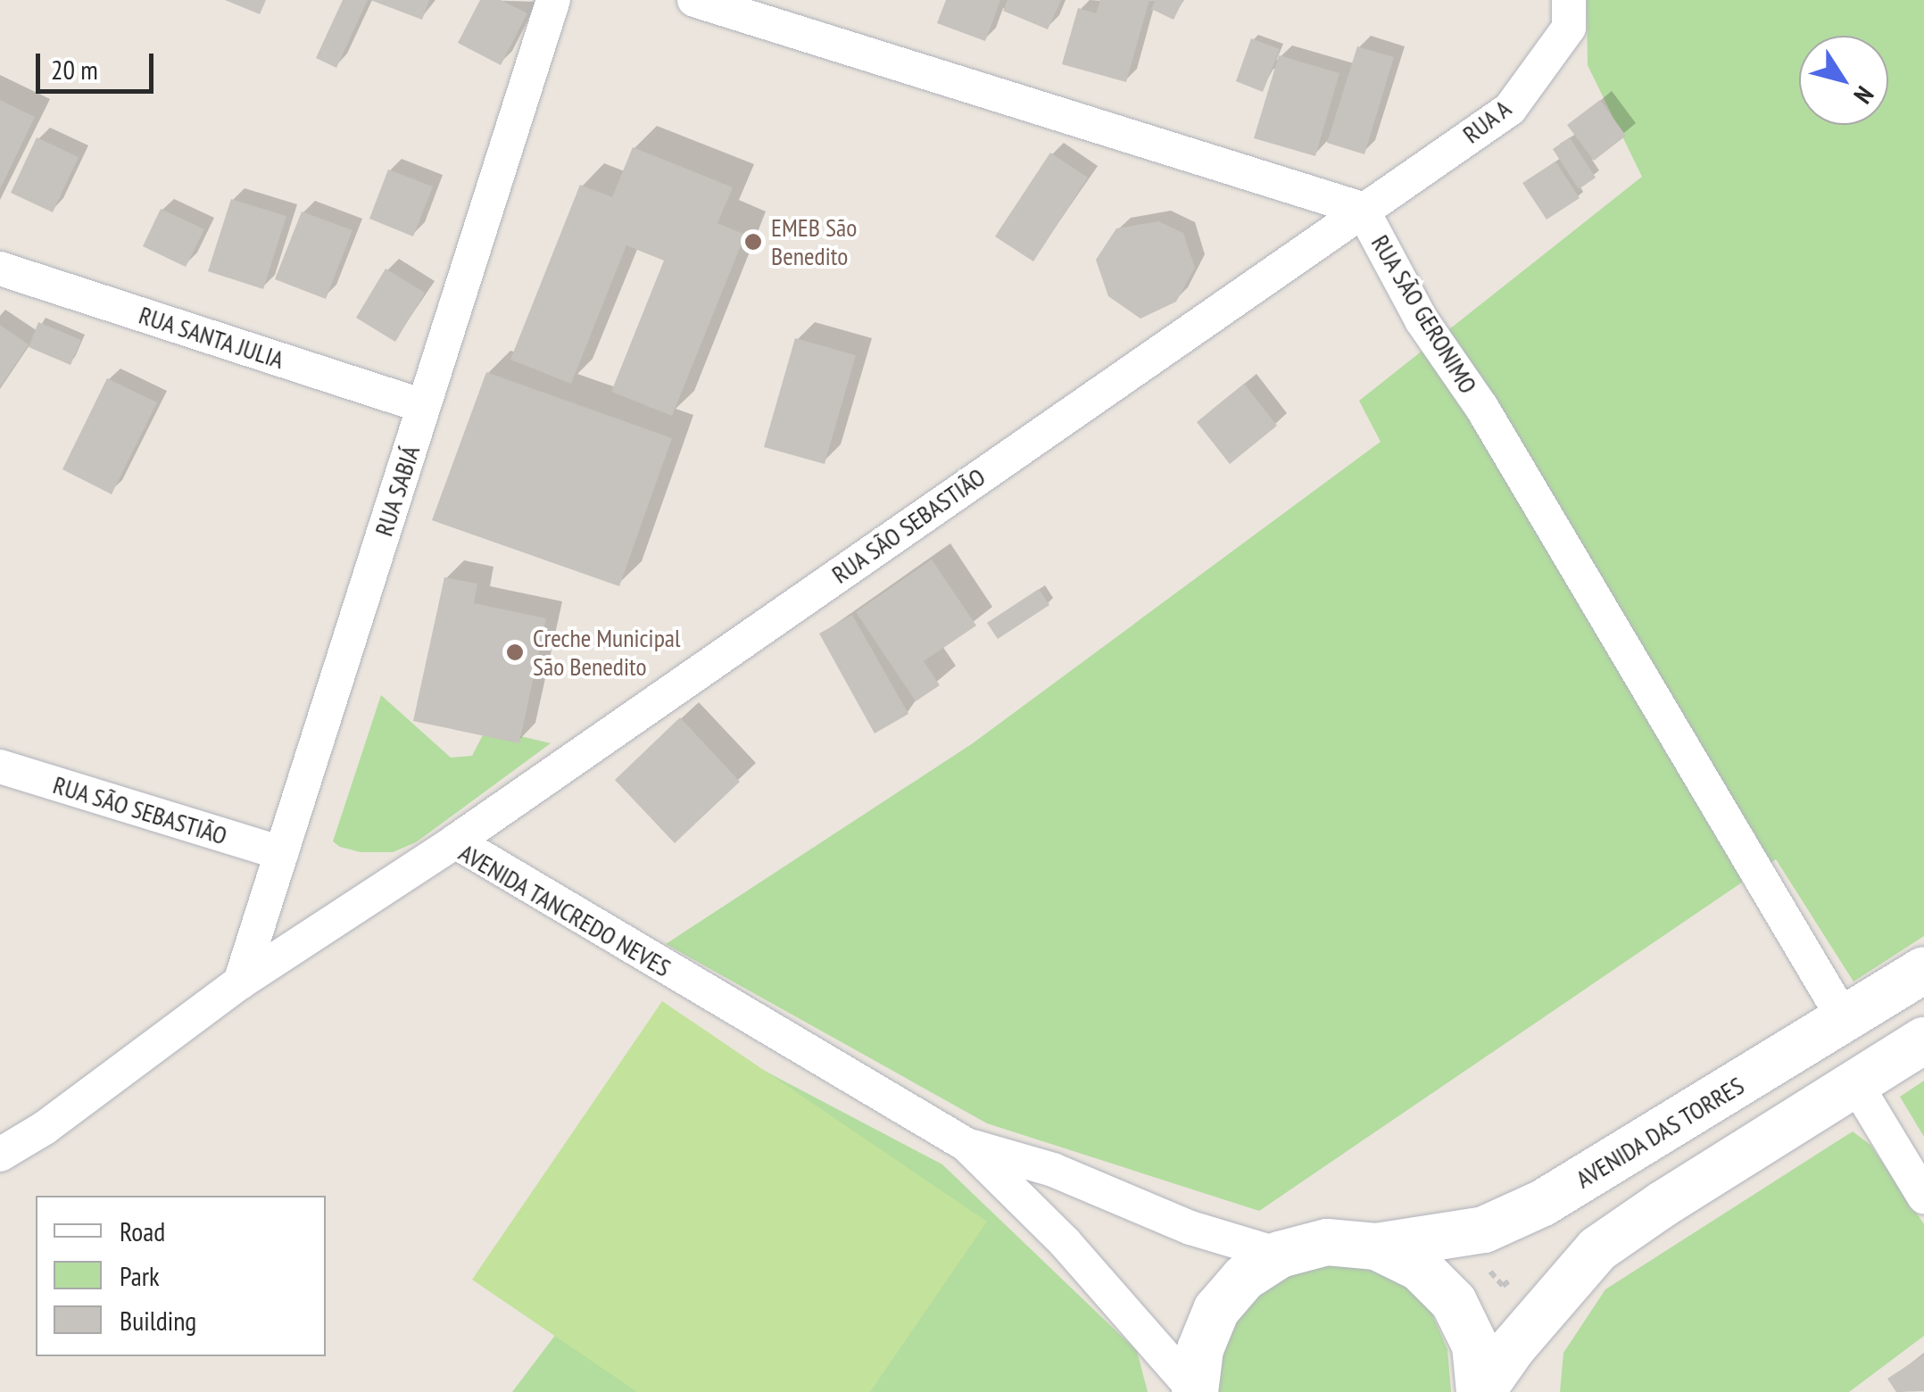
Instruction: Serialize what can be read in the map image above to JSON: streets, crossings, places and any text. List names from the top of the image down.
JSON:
{
  "streets": {
    "main road": ["AVENIDA DAS TORRES"],
    "street": [
      "RUA A",
      "RUA SÃO GERONIMO",
      "RUA SANTA JULIA",
      "RUA SABIÁ",
      "RUA SÃO SEBASTIÃO",
      "AVENIDA TANCREDO NEVES"
    ]
  },
  "crossings": [
    ["RUA A", "RUA SÃO GERONIMO"],
    ["RUA A", "RUA SÃO SEBASTIÃO"],
    ["RUA SÃO GERONIMO", "RUA SÃO SEBASTIÃO"],
    ["RUA SÃO GERONIMO", "AVENIDA DAS TORRES"],
    ["RUA SANTA JULIA", "RUA SABIÁ"],
    ["RUA SABIÁ", "RUA SÃO SEBASTIÃO"],
    ["RUA SABIÁ", "AVENIDA TANCREDO NEVES"],
    ["RUA SÃO SEBASTIÃO", "AVENIDA TANCREDO NEVES"],
    ["AVENIDA TANCREDO NEVES", "AVENIDA DAS TORRES"]
  ],
  "places": ["EMEB São Benedito", "Creche Municipal São Benedito"],
  "legend": ["Road", "Park", "Building"],
  "scale_bar": "20 m",
  "north": "bottom right"
}
